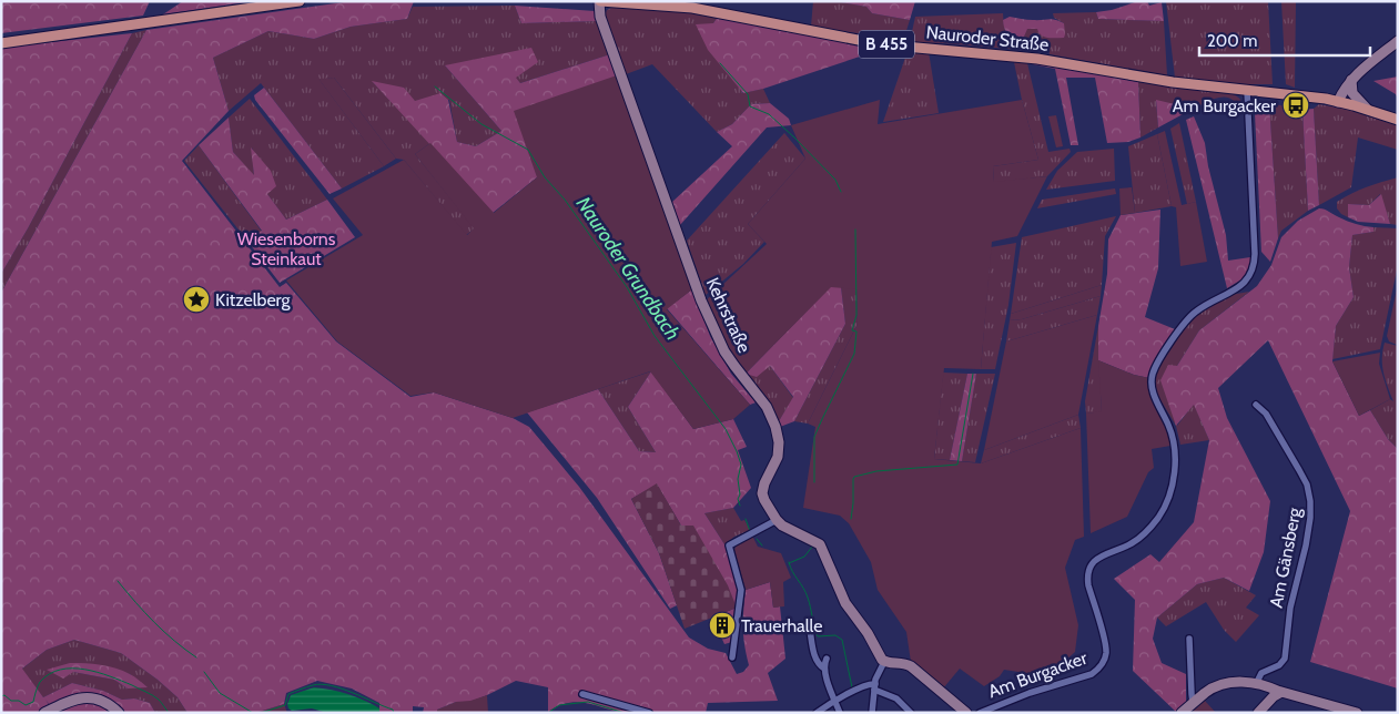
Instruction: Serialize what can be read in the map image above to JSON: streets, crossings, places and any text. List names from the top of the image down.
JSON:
{
  "streets": {
    "main road": ["Nauroder Straße", "B 455"],
    "street": ["Kehrstraße", "Am Gänsberg", "Am Burgacker"]
  },
  "crossings": [
    ["Nauroder Straße", "B 455"],
    ["Nauroder Straße", "Kehrstraße"],
    ["Nauroder Straße", "Am Burgacker"]
  ],
  "water": ["Nauroder Grundbach"],
  "parks": ["Wiesenborns Steinkaut"],
  "places": {
    "bus stop": ["Am Burgacker"],
    "place": ["Kitzelberg"],
    "building": ["Trauerhalle"]
  },
  "scale_bar": "200 m"
}
